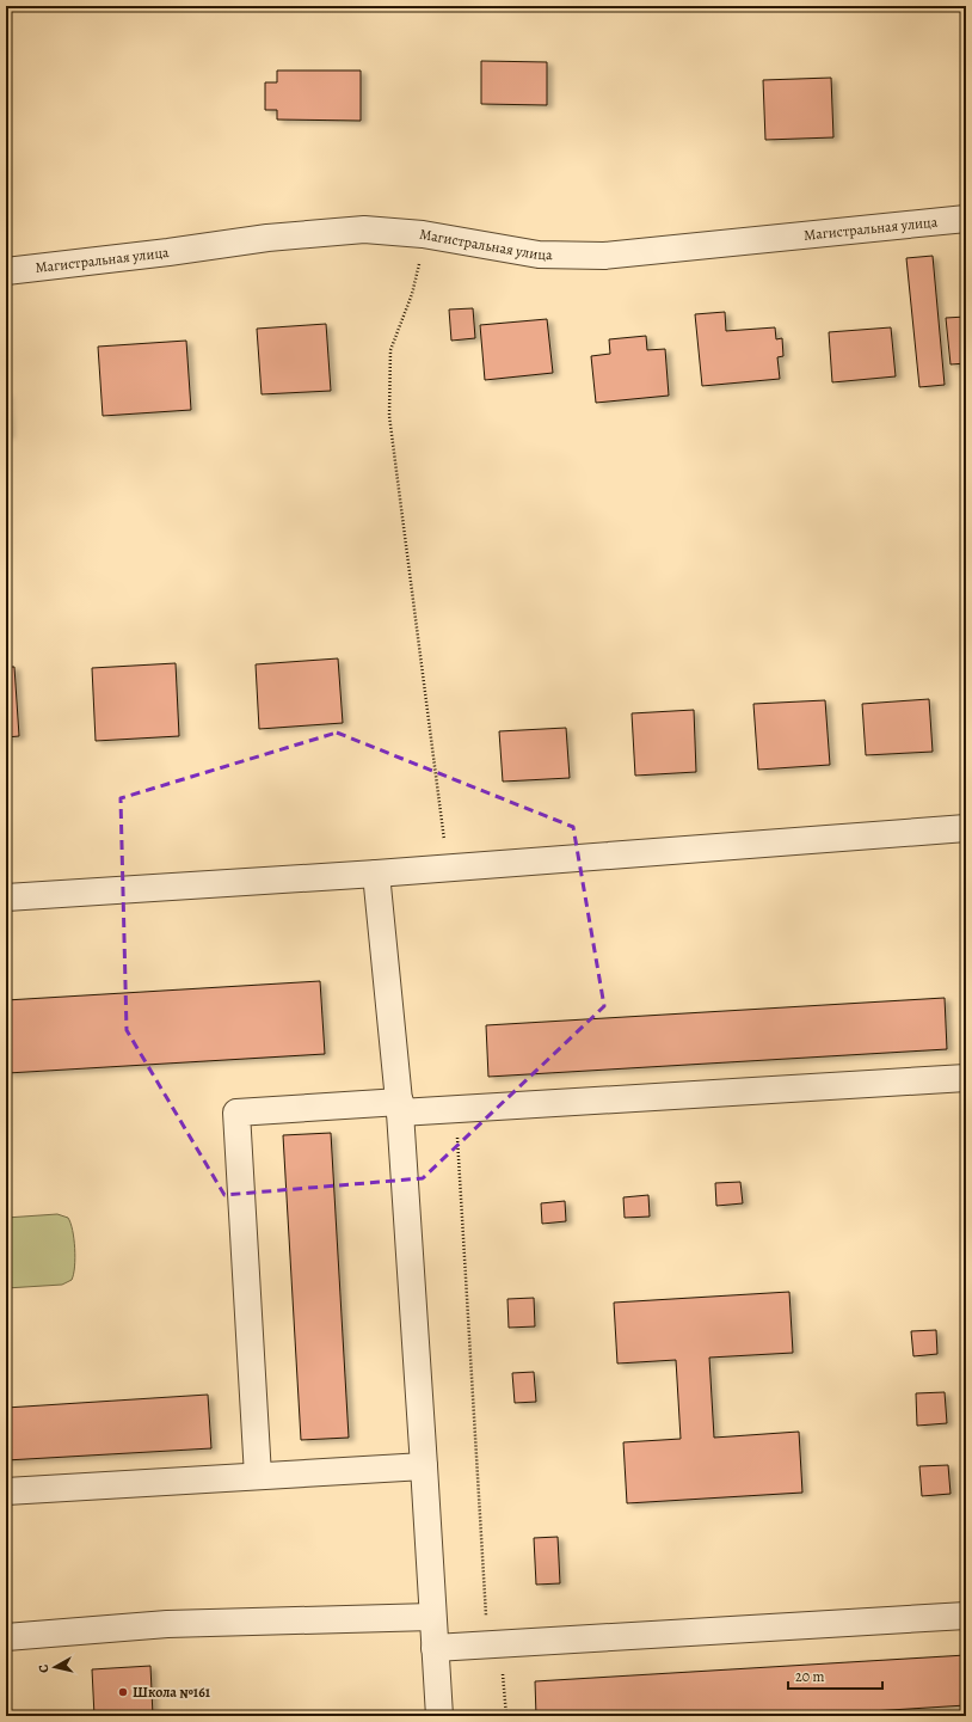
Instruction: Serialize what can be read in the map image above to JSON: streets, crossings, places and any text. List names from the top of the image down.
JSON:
{
  "streets": {
    "street": ["Магистральная улица"]
  },
  "places": ["Школа №161"],
  "scale_bar": "20 m",
  "north": "left"
}
